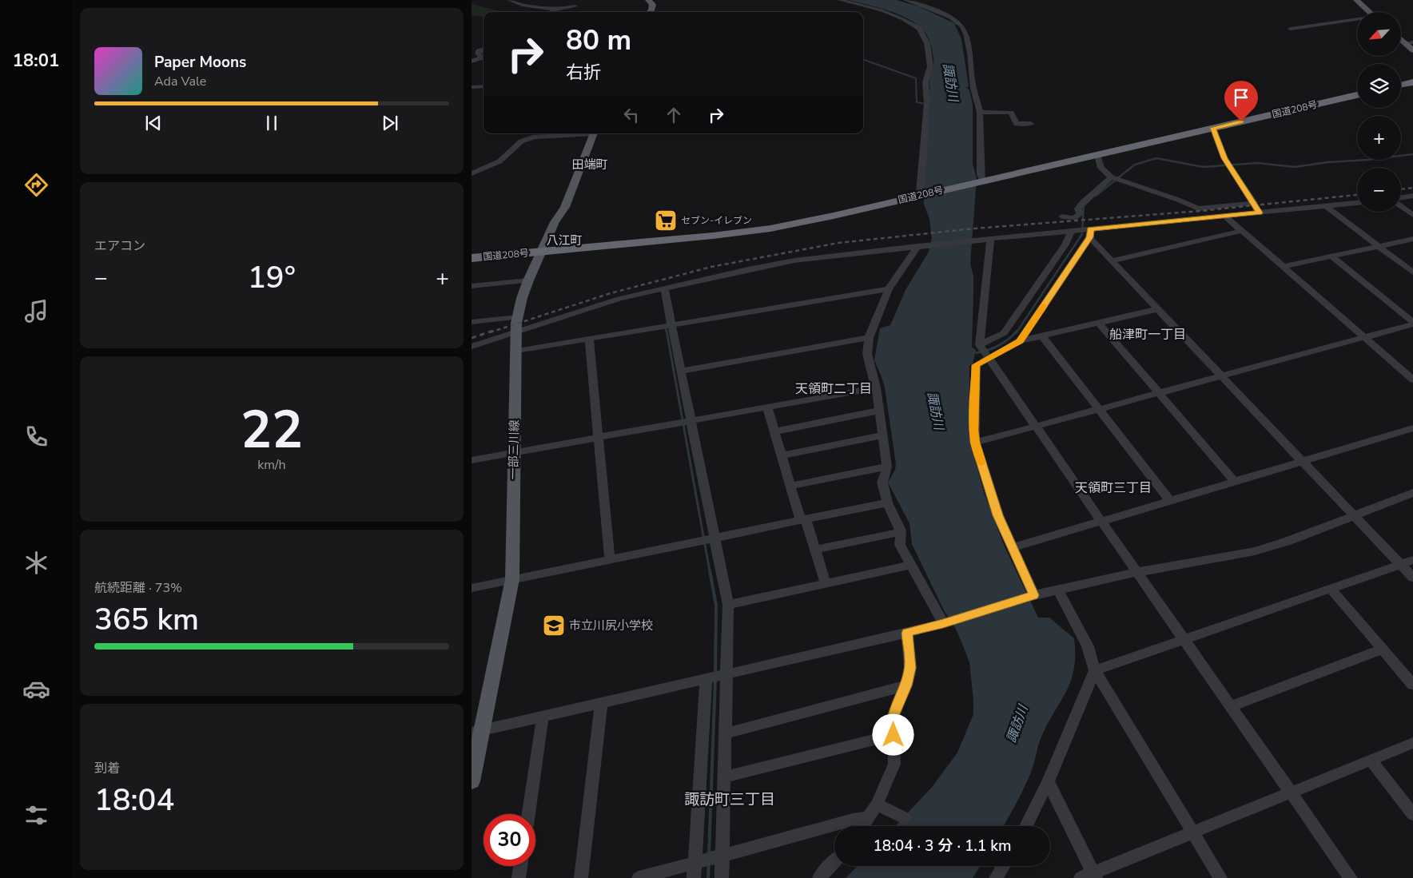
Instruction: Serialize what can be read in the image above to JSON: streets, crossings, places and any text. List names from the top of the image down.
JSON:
{
  "streets": {
    "highway": ["国道208号"],
    "main road": ["一部三川線"]
  },
  "crossings": [
    ["国道208号", "一部三川線"]
  ],
  "districts": [
    "田端町",
    "八江町",
    "船津町一丁目",
    "天領町二丁目",
    "天領町三丁目",
    "諏訪町三丁目"
  ],
  "water": ["諏訪川"],
  "places": {
    "supermarket": ["セブン-イレブン"],
    "school or university": ["市立川尻小学校"]
  },
  "north": "bottom left",
  "page": {
    "tabs": "18:01",
    "map_buttons": ["+", "−"],
    "turn": ["80 m", "右折"],
    "song": ["Paper Moons", "Ada Vale"],
    "tile": [
      "エアコン",
      ["22", "km/h"],
      ["航続距離 · 73%", "365 km"],
      ["到着", "18:04"]
    ],
    "heat": ["−", "19°", "+"],
    "limit": "30",
    "trip": "18:04 · 3 分 · 1.1 km"
  }
}
